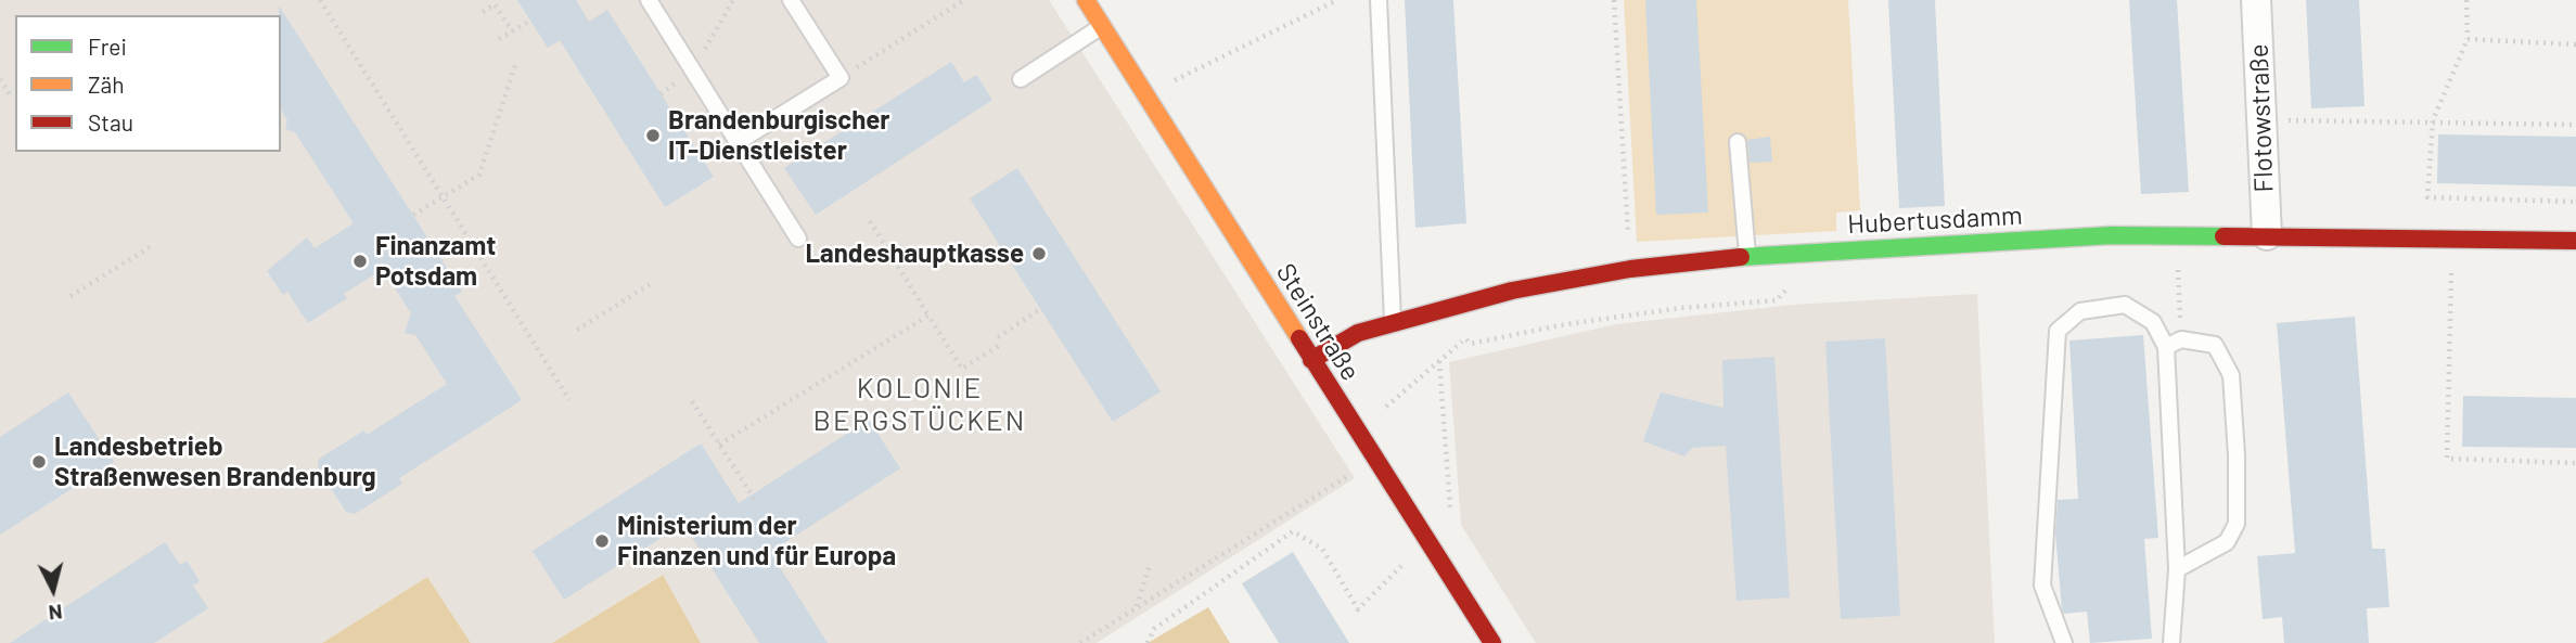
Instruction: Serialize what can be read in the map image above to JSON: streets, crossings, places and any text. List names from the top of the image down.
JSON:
{
  "streets": {
    "street": ["Flotowstraße", "Hubertusdamm", "Steinstraße"]
  },
  "crossings": [
    ["Flotowstraße", "Hubertusdamm"],
    ["Hubertusdamm", "Steinstraße"]
  ],
  "districts": ["KOLONIE BERGSTÜCKEN"],
  "places": [
    "Brandenburgischer IT-Dienstleister",
    "Landeshauptkasse",
    "Finanzamt Potsdam",
    "Landesbetrieb Straßenwesen Brandenburg",
    "Ministerium der Finanzen und für Europa"
  ],
  "legend": ["Frei", "Zäh", "Stau"],
  "north": "bottom"
}
